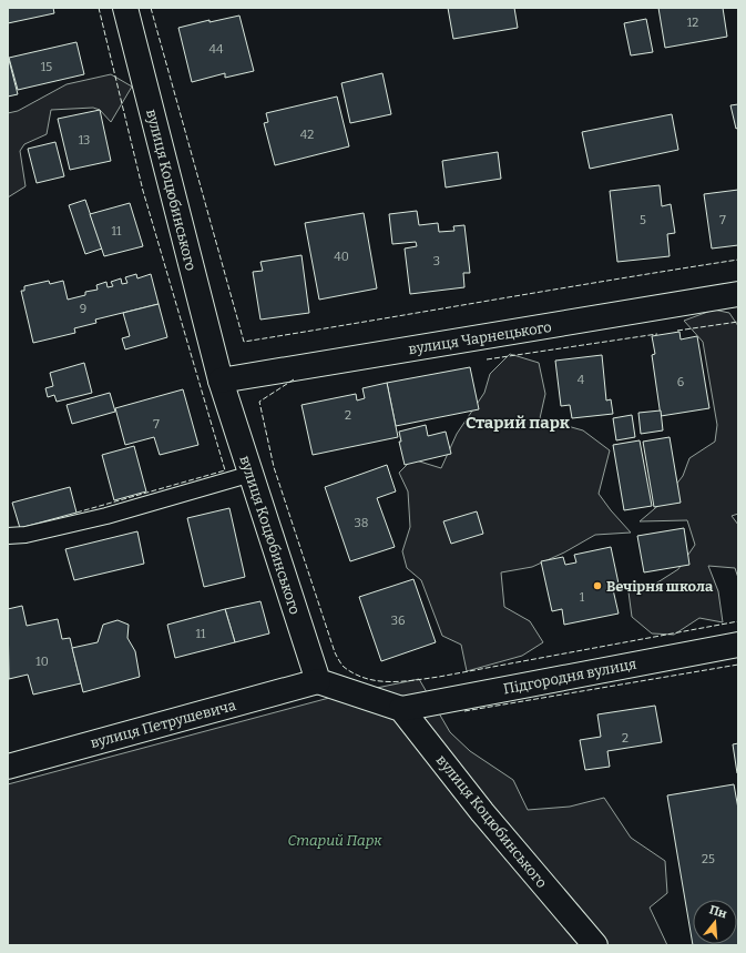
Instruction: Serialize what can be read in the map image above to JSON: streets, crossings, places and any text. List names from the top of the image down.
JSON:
{
  "streets": {
    "street": [
      "вулиця Коцюбинського",
      "вулиця Чарнецького",
      "Підгородня вулиця",
      "вулиця Петрушевича"
    ]
  },
  "crossings": [
    ["вулиця Коцюбинського", "вулиця Чарнецького"],
    ["вулиця Коцюбинського", "Підгородня вулиця"],
    ["вулиця Коцюбинського", "вулиця Петрушевича"]
  ],
  "districts": ["Старий парк"],
  "parks": ["Старий Парк"],
  "places": ["Вечірня школа"],
  "house_numbers": [
    "12",
    "44",
    "15",
    "42",
    "13",
    "5",
    "7",
    "11",
    "40",
    "3",
    "9",
    "4",
    "6",
    "2",
    "7",
    "38",
    "1",
    "36",
    "11",
    "10",
    "2",
    "25"
  ],
  "north": "top"
}
